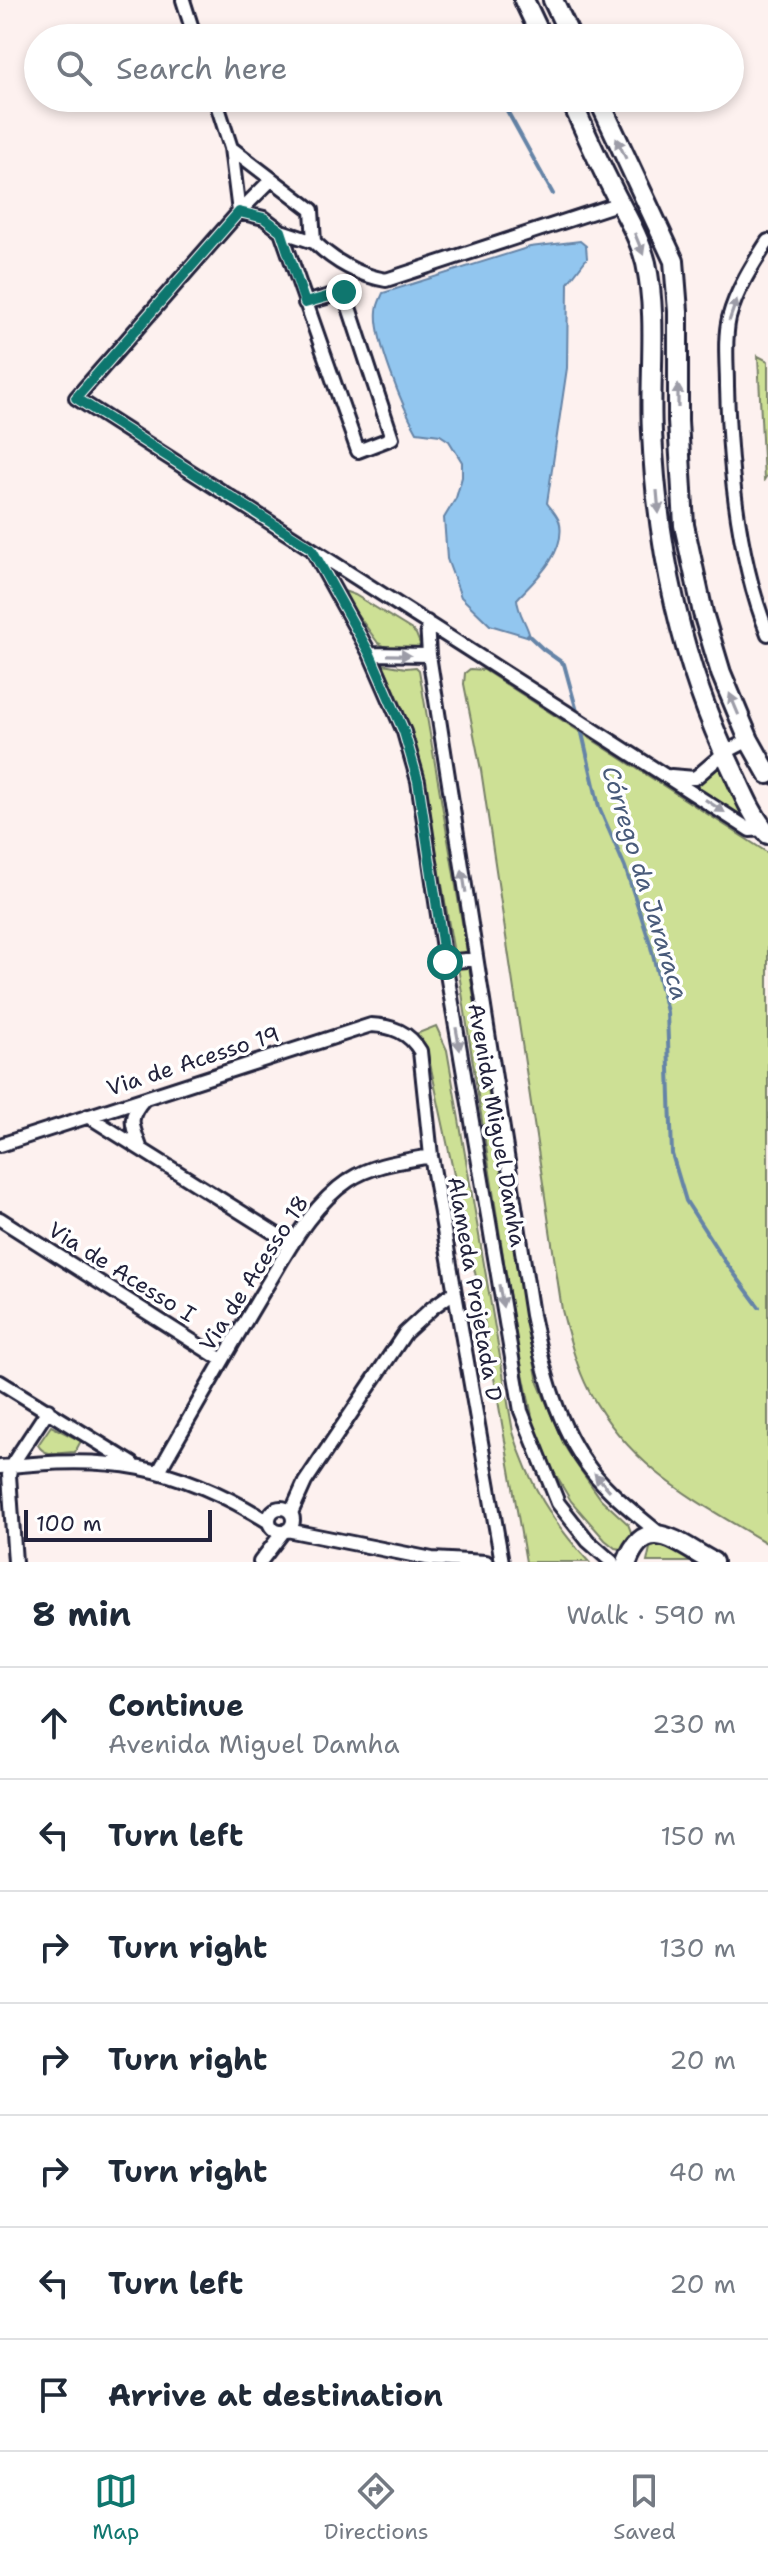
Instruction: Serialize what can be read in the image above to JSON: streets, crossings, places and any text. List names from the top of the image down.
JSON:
{
  "streets": {
    "street": [
      "Via de Acesso 19",
      "Avenida Miguel Damha",
      "Via de Acesso I",
      "Via de Acesso 18",
      "Alameda Projetada D"
    ]
  },
  "crossings": [
    ["Via de Acesso 19", "Alameda Projetada D"],
    ["Via de Acesso I", "Via de Acesso 18"],
    ["Via de Acesso 18", "Alameda Projetada D"]
  ],
  "water": ["Córrego da Jararaca"],
  "scale_bar": "100 m",
  "page": {
    "search": "Search here",
    "scale": "100 m",
    "heading": ["8 min", "Walk · 590 m"],
    "list": [
      ["Continue", "Avenida Miguel Damha", "230 m"],
      ["Turn left", "150 m"],
      ["Turn right", "130 m"],
      ["Turn right", "20 m"],
      ["Turn right", "40 m"],
      ["Turn left", "20 m"],
      "Arrive at destination"
    ],
    "nav": ["Map", "Directions", "Saved"]
  }
}
